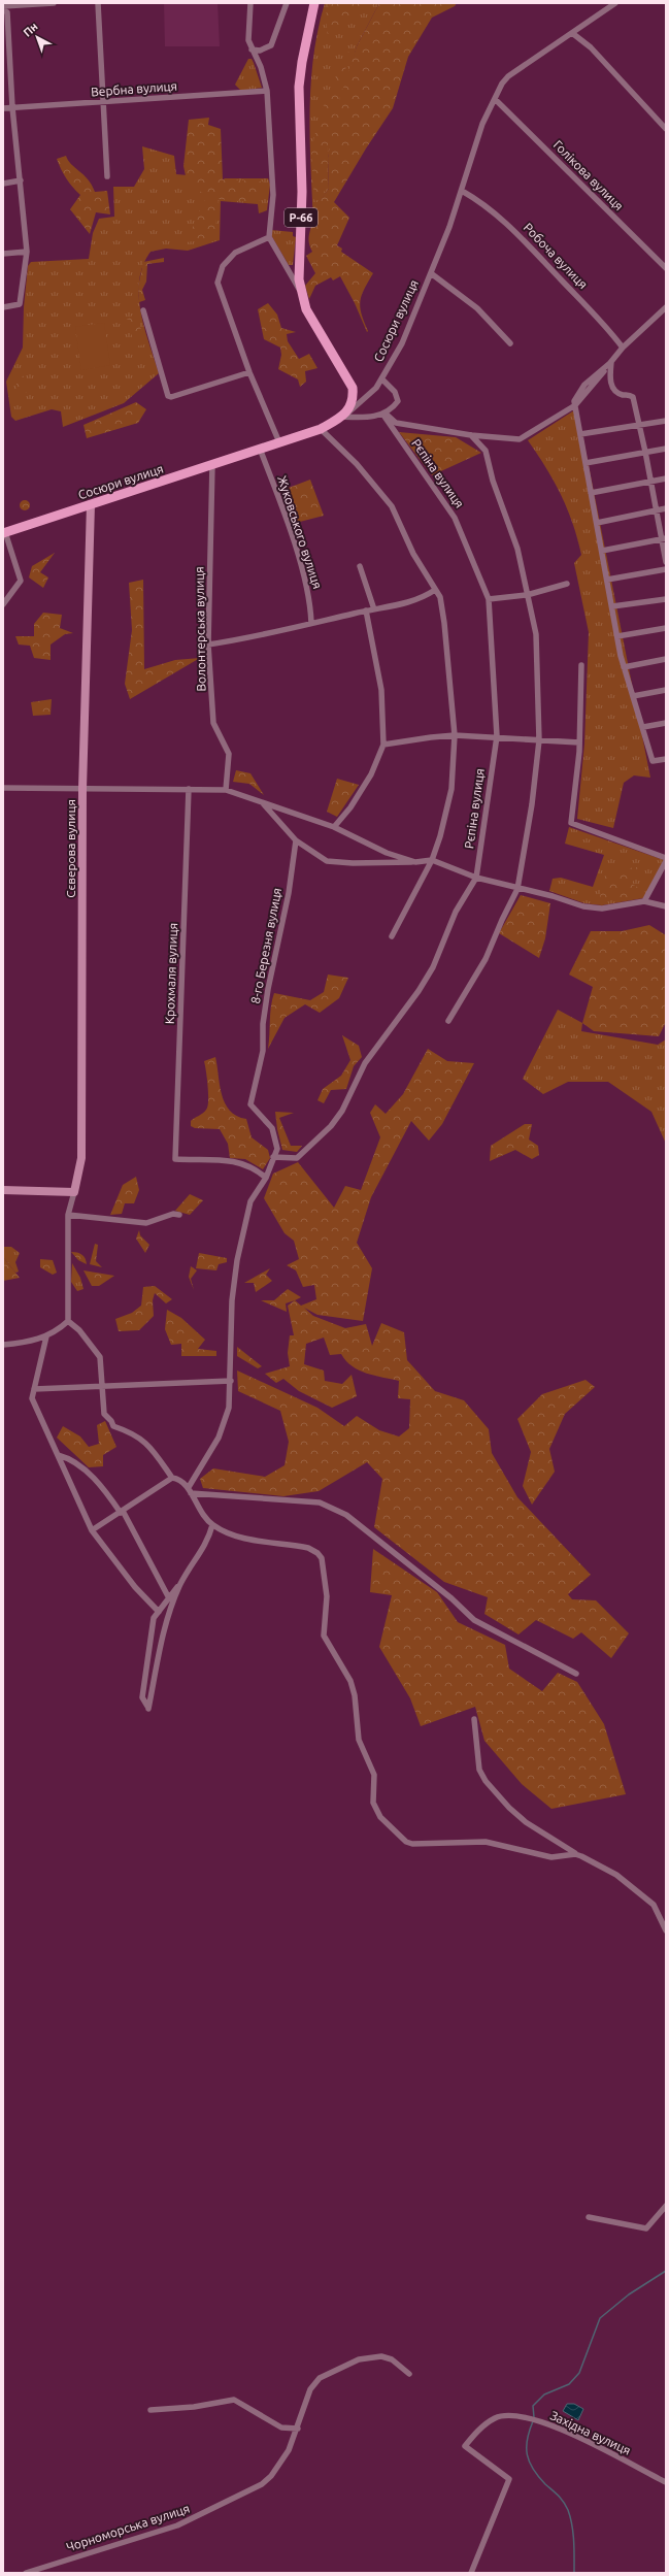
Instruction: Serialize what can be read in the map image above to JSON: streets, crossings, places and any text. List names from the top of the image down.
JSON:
{
  "streets": {
    "main road": ["Р-66", "Сосюри вулиця", "Сєверова вулиця"],
    "street": [
      "Вербна вулиця",
      "Голікова вулиця",
      "Робоча вулиця",
      "Рєпіна вулиця",
      "Жуковського вулиця",
      "Волонтерська вулиця",
      "8-го Березня вулиця",
      "Крохмаля вулиця",
      "Західна вулиця",
      "Чорноморська вулиця"
    ]
  },
  "crossings": [
    ["Голікова вулиця", "Сосюри вулиця"],
    ["Р-66", "Сосюри вулиця"],
    ["Робоча вулиця", "Сосюри вулиця"],
    ["Сосюри вулиця", "Жуковського вулиця"],
    ["Сосюри вулиця", "Волонтерська вулиця"],
    ["Сосюри вулиця", "Сєверова вулиця"],
    ["Рєпіна вулиця", "8-го Березня вулиця"]
  ],
  "north": "top left"
}
